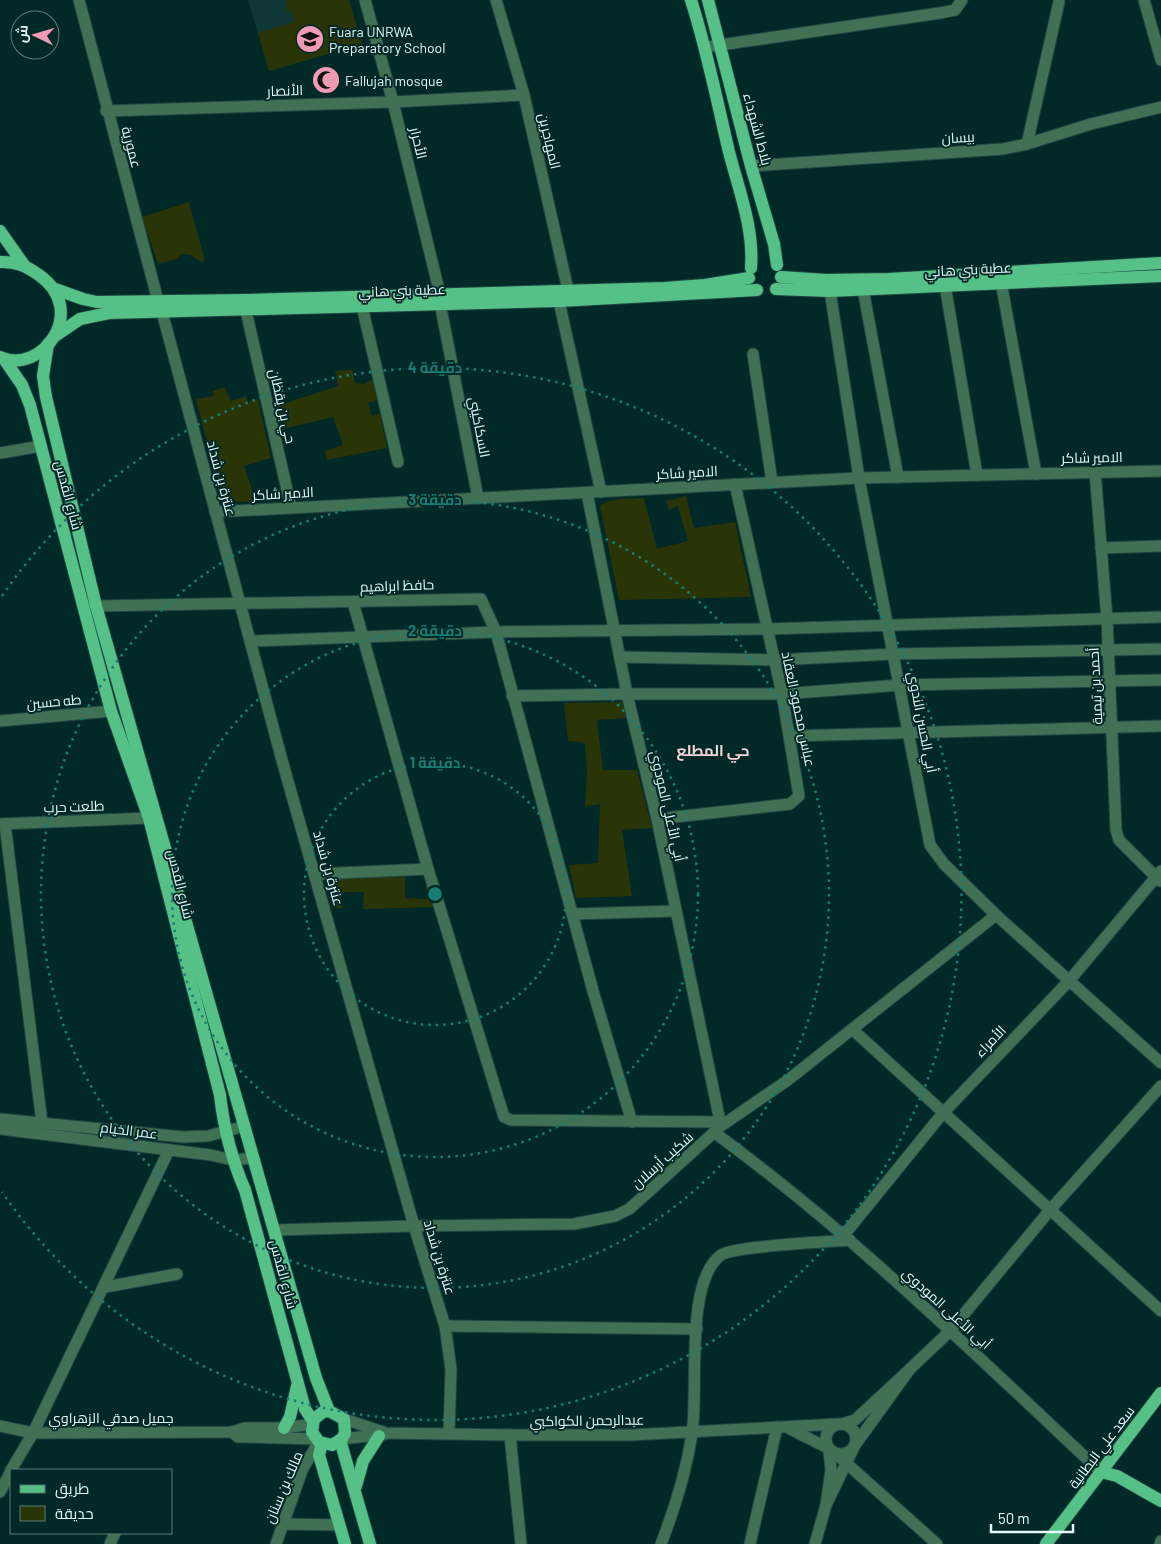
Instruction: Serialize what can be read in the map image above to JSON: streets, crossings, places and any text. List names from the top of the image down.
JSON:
{
  "streets": {
    "main road": [
      "بلاط الشهداء",
      "عطية بني هاني",
      "شارع القدس",
      "أبي الأعلى المودوي",
      "سعد علي البطانية"
    ],
    "street": [
      "الأنصار",
      "بيسان",
      "المهاجرين",
      "الأحرار",
      "عمورية",
      "حي بن يقظان",
      "السكاكيني",
      "الامير شاكر",
      "عنترة بن شداد",
      "حافظ ابراهيم",
      "أحمد بن تيمية",
      "طه حسين",
      "عباس محمود العقاد",
      "أبي الحسن الندوي",
      "طلعت حرب",
      "الأمراء",
      "عمر الخيام",
      "شكيب أرسلان",
      "جميل صدقي الزهراوي",
      "عبدالرحمن الكواكبي",
      "مالك بن سنان"
    ]
  },
  "crossings": [
    ["الأنصار", "المهاجرين"],
    ["الأنصار", "الأحرار"],
    ["الأنصار", "عمورية"],
    ["بلاط الشهداء", "بيسان"],
    ["بلاط الشهداء", "عطية بني هاني"],
    ["الأحرار", "عطية بني هاني"],
    ["الأحرار", "السكاكيني"],
    ["عمورية", "عطية بني هاني"],
    ["عمورية", "عنترة بن شداد"],
    ["عطية بني هاني", "حي بن يقظان"],
    ["عطية بني هاني", "السكاكيني"],
    ["عطية بني هاني", "عنترة بن شداد"],
    ["عطية بني هاني", "شارع القدس"],
    ["عطية بني هاني", "أبي الحسن الندوي"],
    ["حي بن يقظان", "الامير شاكر"],
    ["السكاكيني", "الامير شاكر"],
    ["الامير شاكر", "عنترة بن شداد"],
    ["الامير شاكر", "أحمد بن تيمية"],
    ["الامير شاكر", "عباس محمود العقاد"],
    ["الامير شاكر", "أبي الحسن الندوي"],
    ["الامير شاكر", "أبي الأعلى المودوي"],
    ["عنترة بن شداد", "حافظ ابراهيم"],
    ["عنترة بن شداد", "شكيب أرسلان"],
    ["عنترة بن شداد", "عبدالرحمن الكواكبي"],
    ["شارع القدس", "طه حسين"],
    ["شارع القدس", "طلعت حرب"],
    ["شارع القدس", "عمر الخيام"],
    ["شارع القدس", "مالك بن سنان"],
    ["أحمد بن تيمية", "الأمراء"],
    ["عباس محمود العقاد", "أبي الأعلى المودوي"],
    ["أبي الحسن الندوي", "الأمراء"],
    ["أبي الحسن الندوي", "شكيب أرسلان"],
    ["أبي الأعلى المودوي", "الأمراء"],
    ["أبي الأعلى المودوي", "شكيب أرسلان"],
    ["أبي الأعلى المودوي", "سعد علي البطانية"]
  ],
  "districts": ["حي المطلع"],
  "places": {
    "school or university": ["Fuara UNRWA Preparatory School"],
    "mosque": ["Fallujah mosque"]
  },
  "legend": ["طريق", "حديقة"],
  "scale_bar": "50 m",
  "north": "left",
  "rings": [
    "4 دقيقة",
    "3 دقيقة",
    "2 دقيقة",
    "1 دقيقة"
  ]
}
